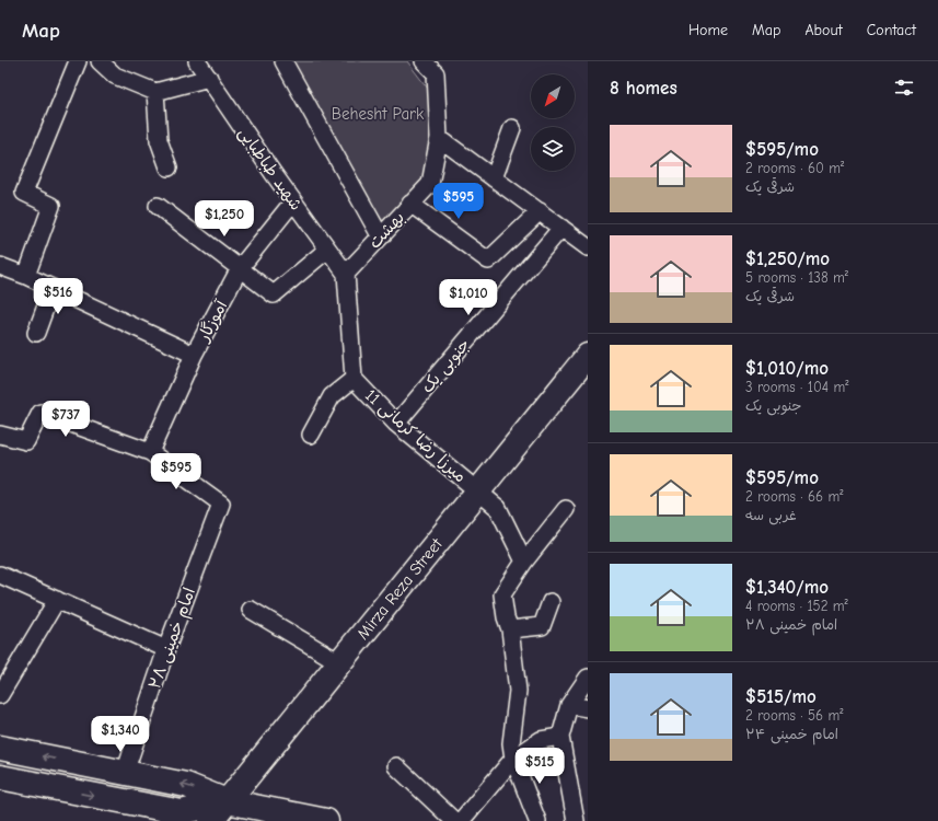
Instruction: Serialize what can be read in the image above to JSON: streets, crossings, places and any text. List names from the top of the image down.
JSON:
{
  "streets": {
    "main road": ["Mirza Reza Street"],
    "street": [
      "شهید طباطبایی",
      "بهشت",
      "آموزگار",
      "جنوبی یک",
      "میرزا رضا کرمانی 11",
      "امام خمینی ۲۸"
    ]
  },
  "crossings": [
    ["شهید طباطبایی", "بهشت"],
    ["شهید طباطبایی", "آموزگار"],
    ["شهید طباطبایی", "میرزا رضا کرمانی 11"],
    ["بهشت", "میرزا رضا کرمانی 11"],
    ["آموزگار", "امام خمینی ۲۸"],
    ["جنوبی یک", "میرزا رضا کرمانی 11"],
    ["میرزا رضا کرمانی 11", "Mirza Reza Street"]
  ],
  "parks": ["Behesht Park"],
  "north": "bottom left",
  "page": {
    "header": "Map",
    "nav": [
      "Home",
      "Map",
      "About",
      "Contact"
    ],
    "heading": "8 homes",
    "list": [
      {
        "name": "$595/mo",
        "note": "2 rooms · 60 m² · شرقی یک"
      },
      {
        "name": "$1,250/mo",
        "note": "5 rooms · 138 m² · شرقی یک"
      },
      {
        "name": "$1,010/mo",
        "note": "3 rooms · 104 m² · جنوبی یک"
      },
      {
        "name": "$595/mo",
        "note": "2 rooms · 66 m² · غربی سه"
      },
      {
        "name": "$1,340/mo",
        "note": "4 rooms · 152 m² · امام خمینی ۲۸"
      },
      {
        "name": "$515/mo",
        "note": "2 rooms · 56 m² · امام خمینی ۲۴"
      }
    ],
    "price": [
      "$595",
      "$1,250",
      "$516",
      "$1,010",
      "$737",
      "$595",
      "$1,340",
      "$515"
    ]
  }
}
